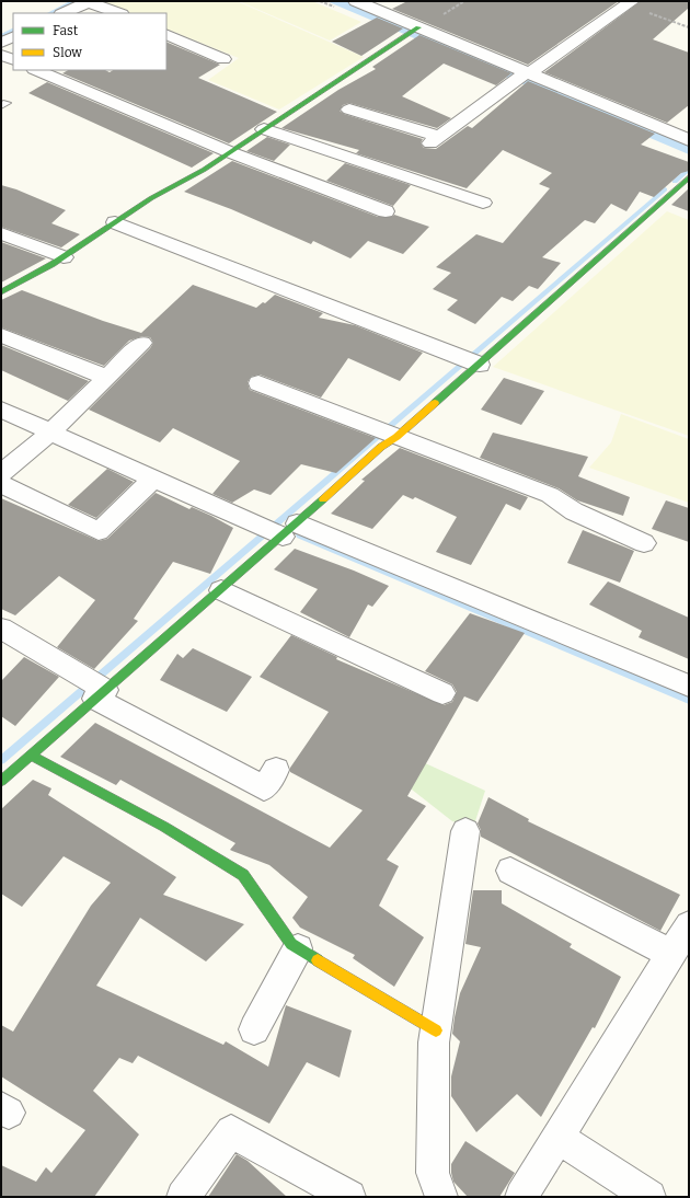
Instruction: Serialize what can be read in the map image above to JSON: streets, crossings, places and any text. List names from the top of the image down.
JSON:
{
  "legend": ["Fast", "Slow"]
}
